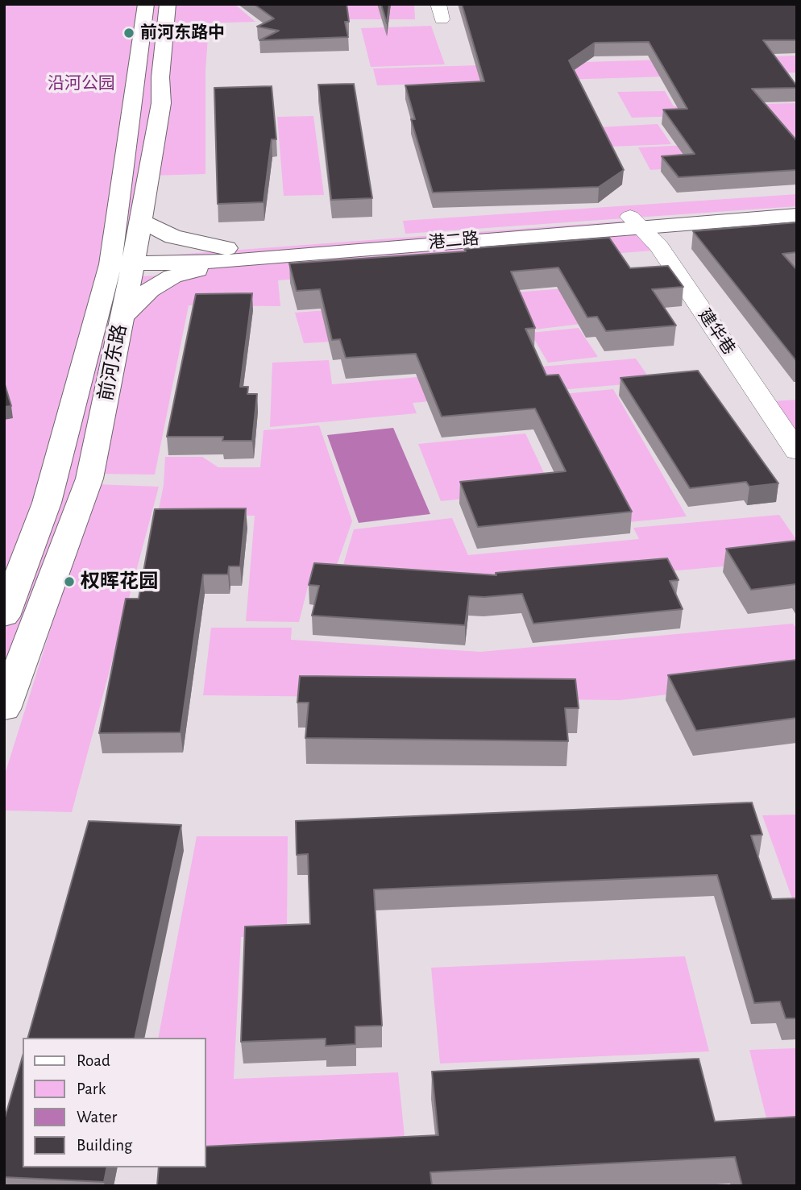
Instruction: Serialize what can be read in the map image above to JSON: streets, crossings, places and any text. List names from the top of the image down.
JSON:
{
  "streets": {
    "main road": ["港二路", "前河东路"],
    "street": ["建华巷"]
  },
  "crossings": [
    ["港二路", "建华巷"],
    ["港二路", "前河东路"]
  ],
  "parks": ["沿河公园"],
  "places": ["前河东路中", "权晖花园"],
  "legend": [
    "Road",
    "Park",
    "Water",
    "Building"
  ]
}
